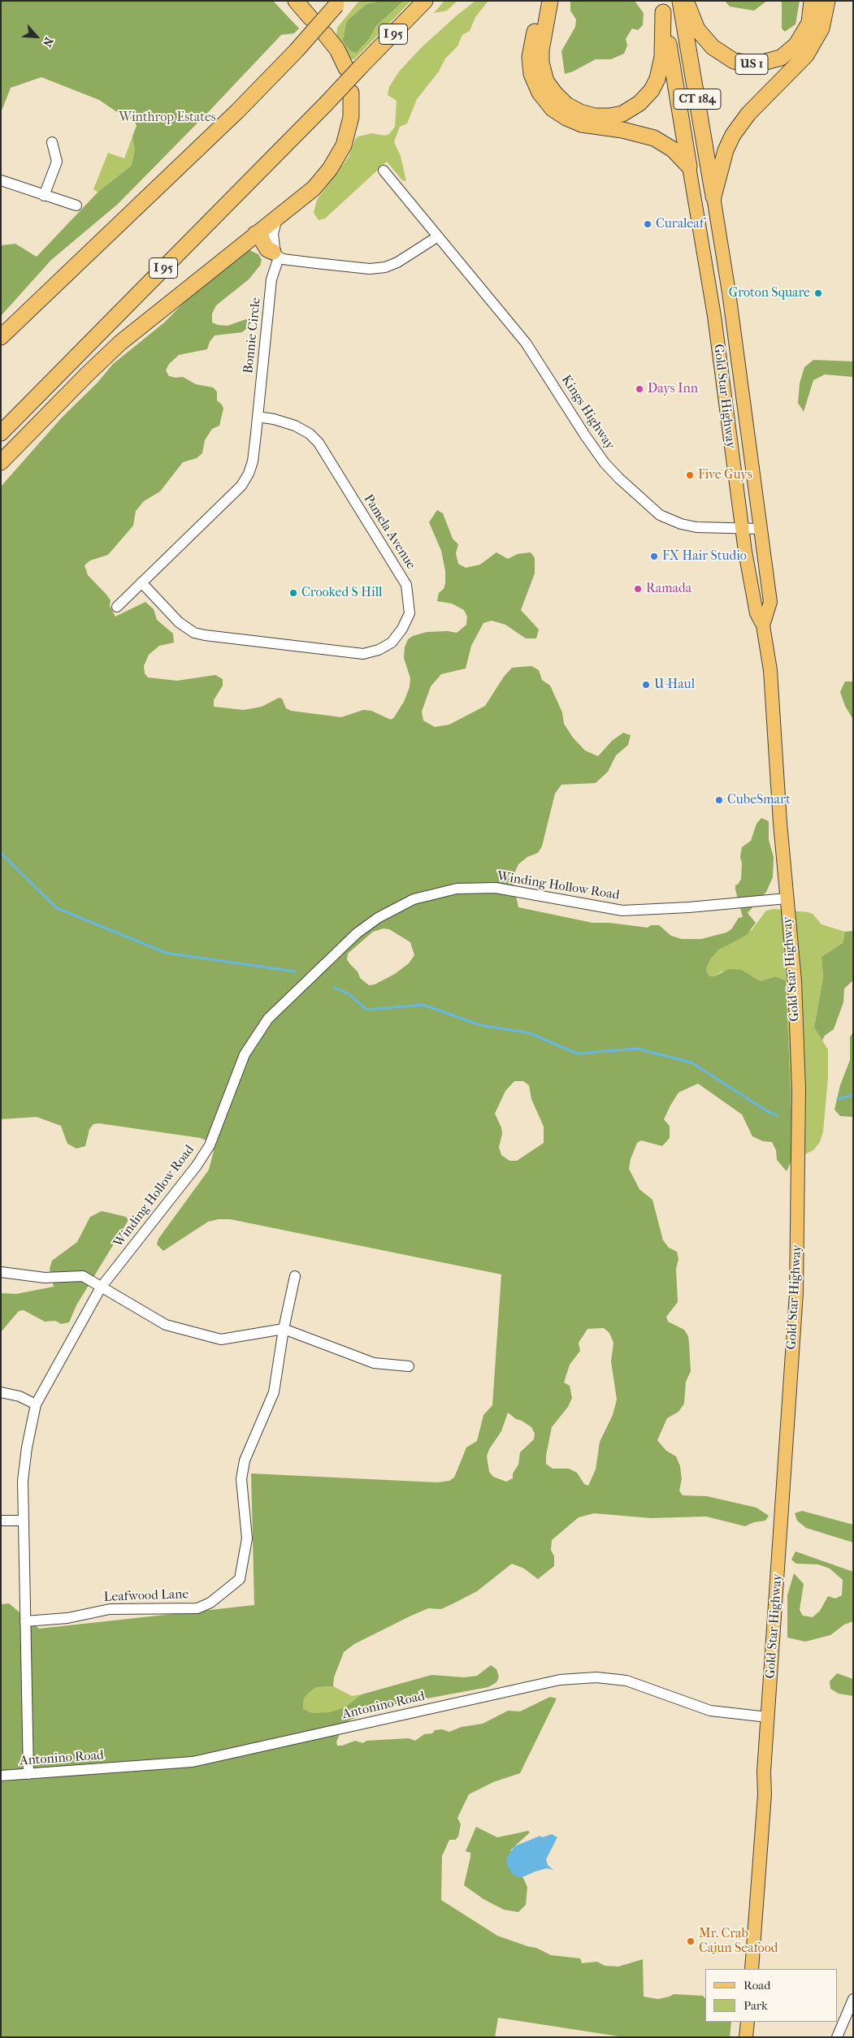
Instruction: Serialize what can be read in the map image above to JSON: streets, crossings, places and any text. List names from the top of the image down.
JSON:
{
  "streets": {
    "highway": ["I 95", "US 1", "CT 184"],
    "main road": ["Gold Star Highway"],
    "street": [
      "Bonnie Circle",
      "Kings Highway",
      "Pamela Avenue",
      "Winding Hollow Road",
      "Leafwood Lane",
      "Antonino Road"
    ]
  },
  "crossings": [
    ["CT 184", "Gold Star Highway"],
    ["Bonnie Circle", "Pamela Avenue"],
    ["Gold Star Highway", "Kings Highway"],
    ["Gold Star Highway", "Winding Hollow Road"],
    ["Gold Star Highway", "Antonino Road"],
    ["Winding Hollow Road", "Leafwood Lane"],
    ["Winding Hollow Road", "Antonino Road"]
  ],
  "parks": ["Winthrop Estates"],
  "places": [
    "Curaleaf",
    "Groton Square",
    "Days Inn",
    "Five Guys",
    "FX Hair Studio",
    "Ramada",
    "Crooked S Hill",
    "U-Haul",
    "CubeSmart",
    "Mr. Crab Cajun Seafood"
  ],
  "legend": ["Road", "Park"],
  "north": "bottom right"
}
